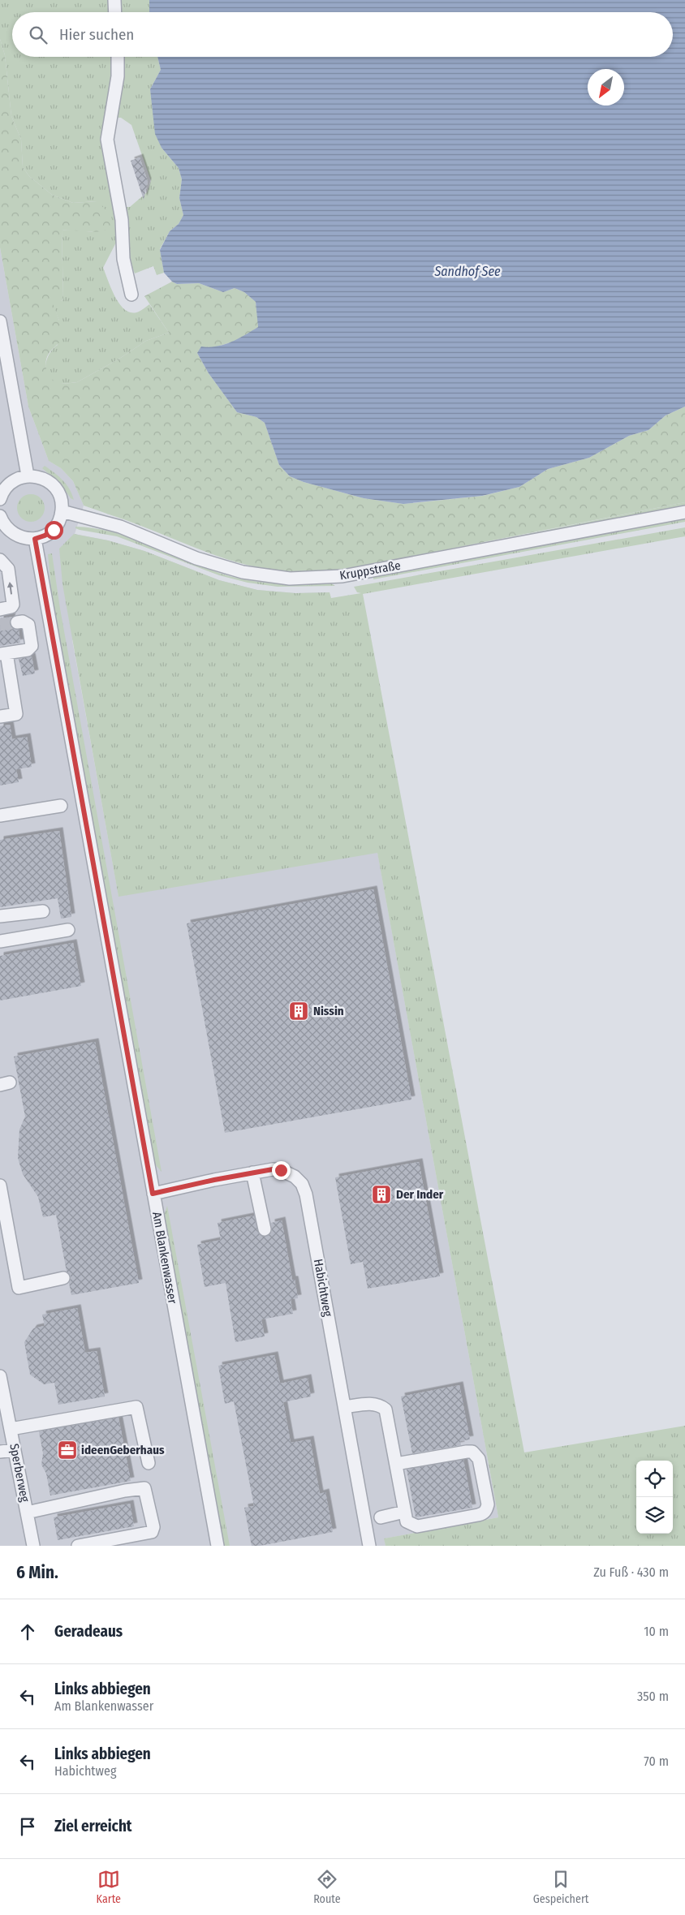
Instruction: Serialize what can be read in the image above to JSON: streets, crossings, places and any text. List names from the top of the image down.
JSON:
{
  "streets": {
    "street": [
      "Kruppstraße",
      "Am Blankenwasser",
      "Habichtweg",
      "Sperberweg"
    ]
  },
  "crossings": [
    ["Am Blankenwasser", "Habichtweg"]
  ],
  "water": ["Sandhof See"],
  "places": {
    "building": ["Nissin", "Der Inder"],
    "office": ["ideenGeberhaus"]
  },
  "north": "bottom left",
  "page": {
    "search": "Hier suchen",
    "heading": ["6 Min.", "Zu Fuß · 430 m"],
    "list": [
      ["Geradeaus", "10 m"],
      ["Links abbiegen", "Am Blankenwasser", "350 m"],
      ["Links abbiegen", "Habichtweg", "70 m"],
      "Ziel erreicht"
    ],
    "nav": ["Karte", "Route", "Gespeichert"]
  }
}
